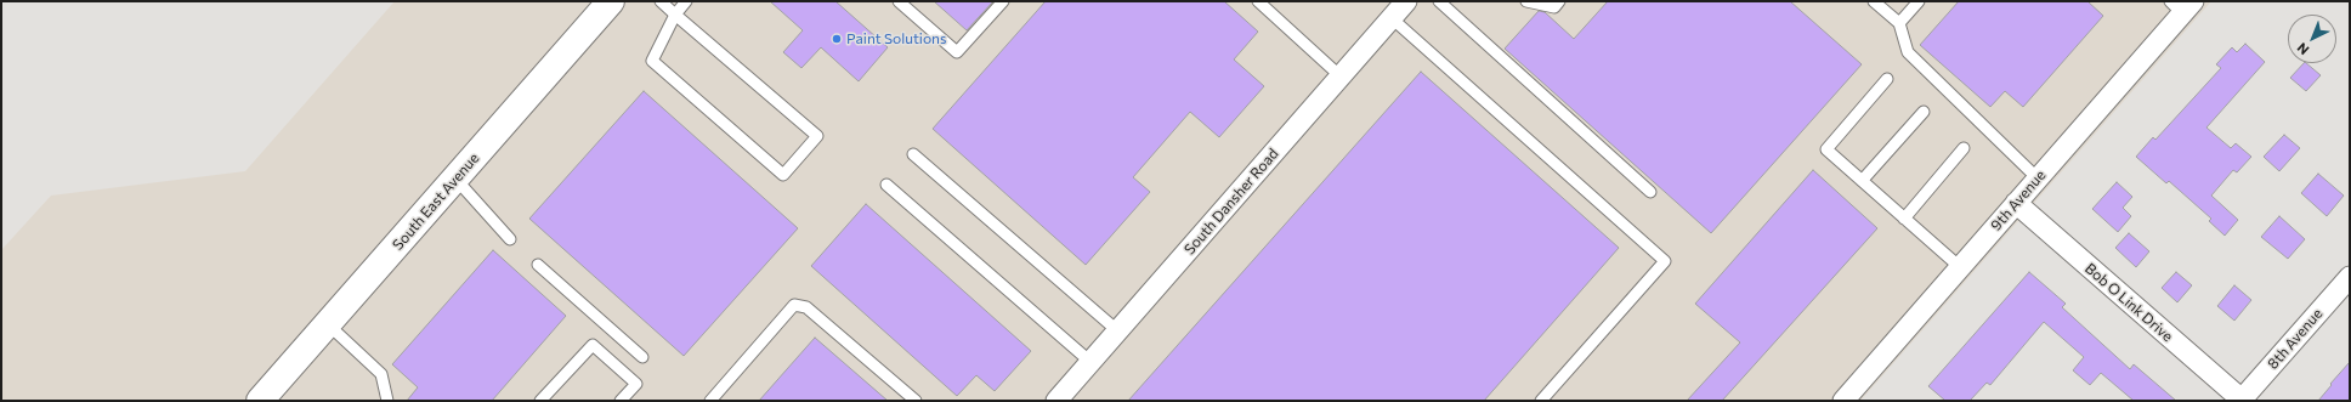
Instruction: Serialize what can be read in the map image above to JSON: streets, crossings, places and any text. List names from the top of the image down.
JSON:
{
  "streets": {
    "main road": ["South East Avenue"],
    "street": [
      "9th Avenue",
      "South Dansher Road",
      "Bob O Link Drive",
      "8th Avenue"
    ]
  },
  "crossings": [
    ["9th Avenue", "Bob O Link Drive"],
    ["Bob O Link Drive", "8th Avenue"]
  ],
  "places": ["Paint Solutions"],
  "north": "bottom left"
}
